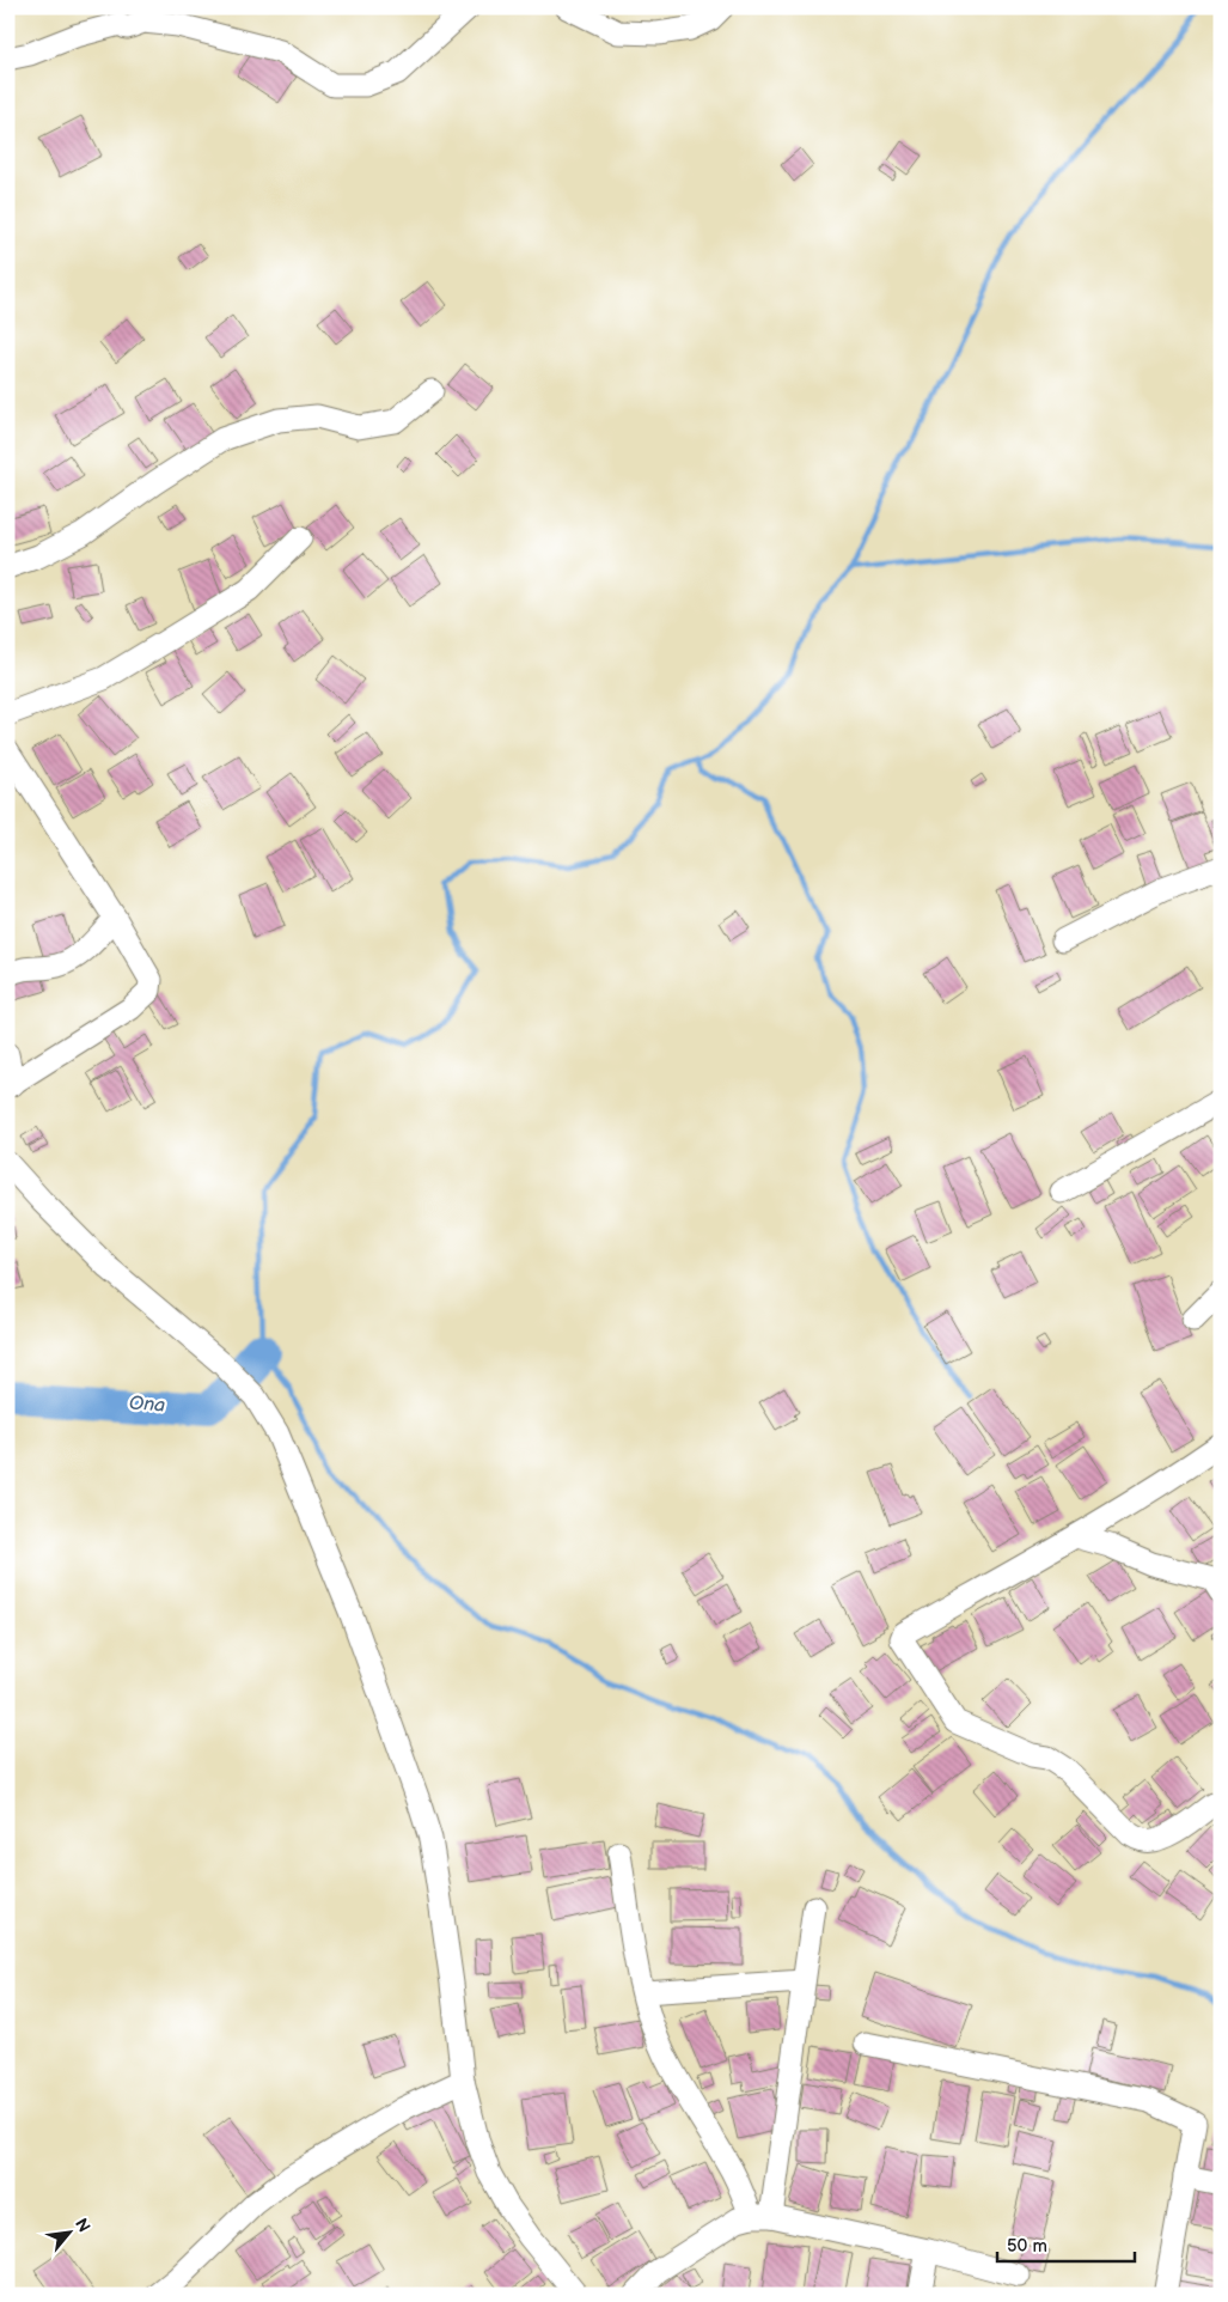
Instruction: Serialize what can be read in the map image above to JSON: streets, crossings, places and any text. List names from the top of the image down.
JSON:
{
  "water": ["Ona"],
  "scale_bar": "50 m",
  "north": "top right"
}
